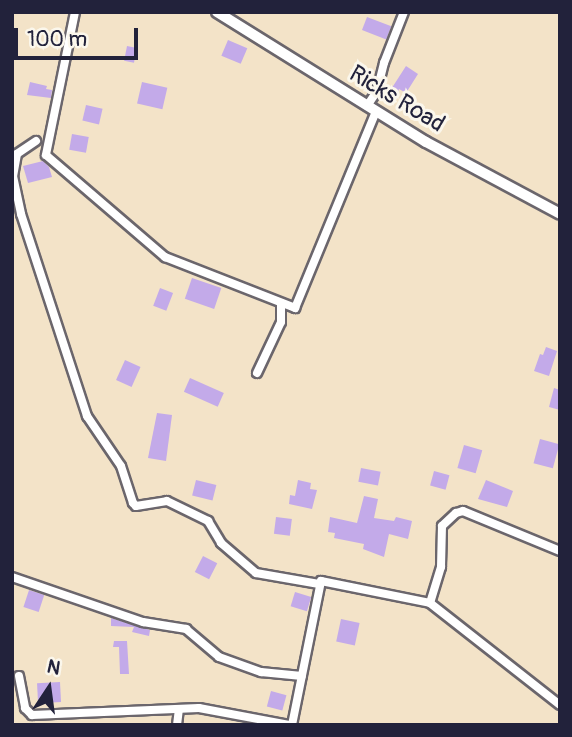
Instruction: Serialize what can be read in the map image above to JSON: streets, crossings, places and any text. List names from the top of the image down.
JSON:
{
  "streets": {
    "street": ["Ricks Road"]
  },
  "scale_bar": "100 m",
  "north": "top"
}
